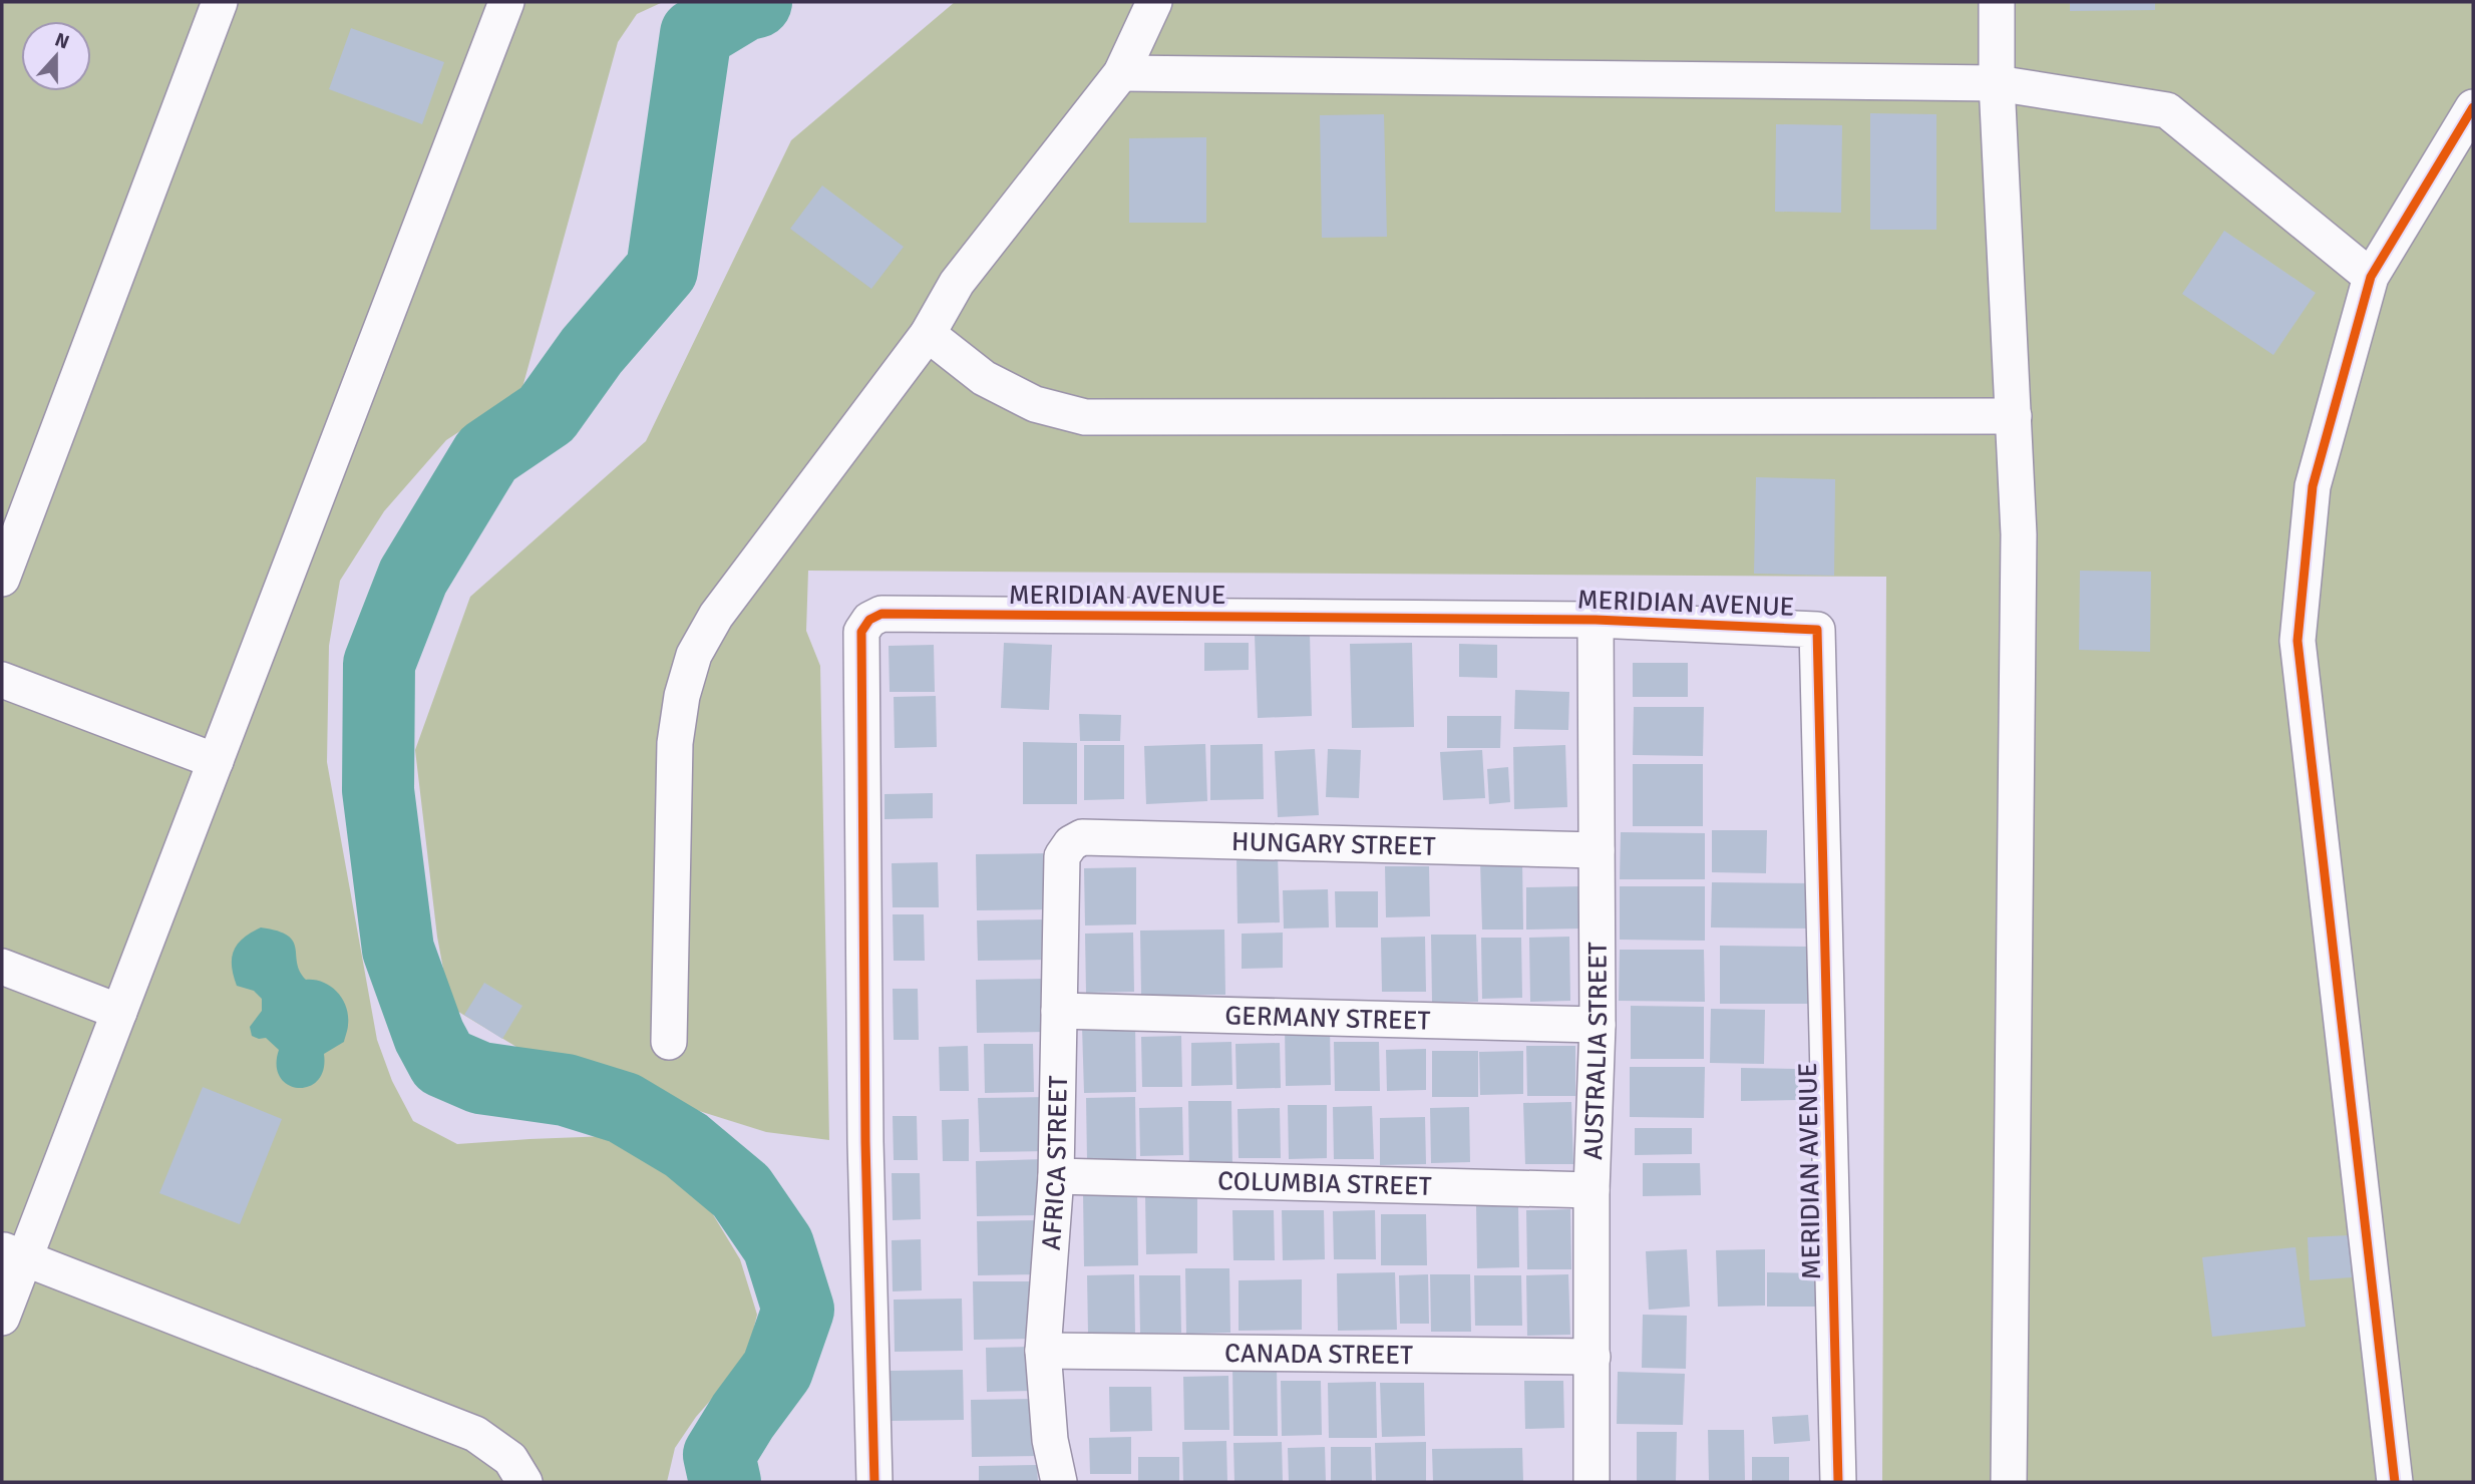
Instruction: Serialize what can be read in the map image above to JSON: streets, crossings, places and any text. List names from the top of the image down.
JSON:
{
  "streets": {
    "street": [
      "MERIDIAN AVENUE",
      "HUNGARY STREET",
      "GERMANY STREET",
      "AUSTRALIA STREET",
      "AFRICA STREET",
      "COLUMBIA STREET",
      "CANADA STREET"
    ]
  },
  "crossings": [
    ["MERIDIAN AVENUE", "AUSTRALIA STREET"],
    ["HUNGARY STREET", "AUSTRALIA STREET"],
    ["HUNGARY STREET", "AFRICA STREET"],
    ["GERMANY STREET", "AUSTRALIA STREET"],
    ["GERMANY STREET", "AFRICA STREET"],
    ["AUSTRALIA STREET", "COLUMBIA STREET"],
    ["AUSTRALIA STREET", "CANADA STREET"],
    ["AFRICA STREET", "COLUMBIA STREET"],
    ["AFRICA STREET", "CANADA STREET"]
  ],
  "north": "top"
}
